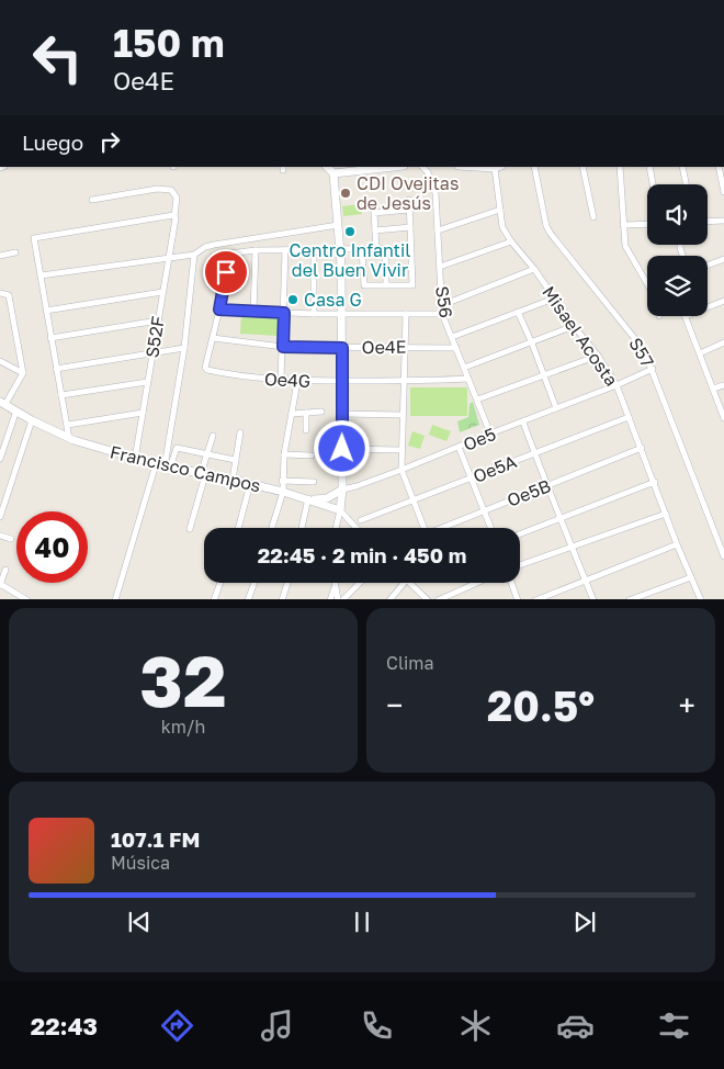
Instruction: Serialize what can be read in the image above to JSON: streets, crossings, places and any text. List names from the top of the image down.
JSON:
{
  "streets": {
    "street": [
      "S56",
      "Misael Acosta",
      "S52F",
      "Oe4E",
      "S57",
      "Oe4G",
      "Oe5",
      "Francisco Campos",
      "Oe5A",
      "Oe5B"
    ]
  },
  "crossings": [
    ["S56", "Oe4E"],
    ["S56", "Oe4G"],
    ["S56", "Oe5"],
    ["Misael Acosta", "Oe5"],
    ["Misael Acosta", "Oe5A"],
    ["Misael Acosta", "Oe5B"],
    ["S52F", "Francisco Campos"],
    ["Oe4E", "Oe4G"],
    ["S57", "Oe5"]
  ],
  "places": ["CDI Ovejitas de Jesús", "Centro Infantil del Buen Vivir", "Casa G"],
  "page": {
    "turn": ["150 m", "Oe4E"],
    "then": "Luego",
    "limit": "40",
    "trip": "22:45 · 2 min · 450 m",
    "tile": [
      ["32", "km/h"],
      "Clima"
    ],
    "heat": ["−", "20.5°", "+"],
    "song": ["107.1 FM", "Música"],
    "tabs": "22:43"
  }
}
